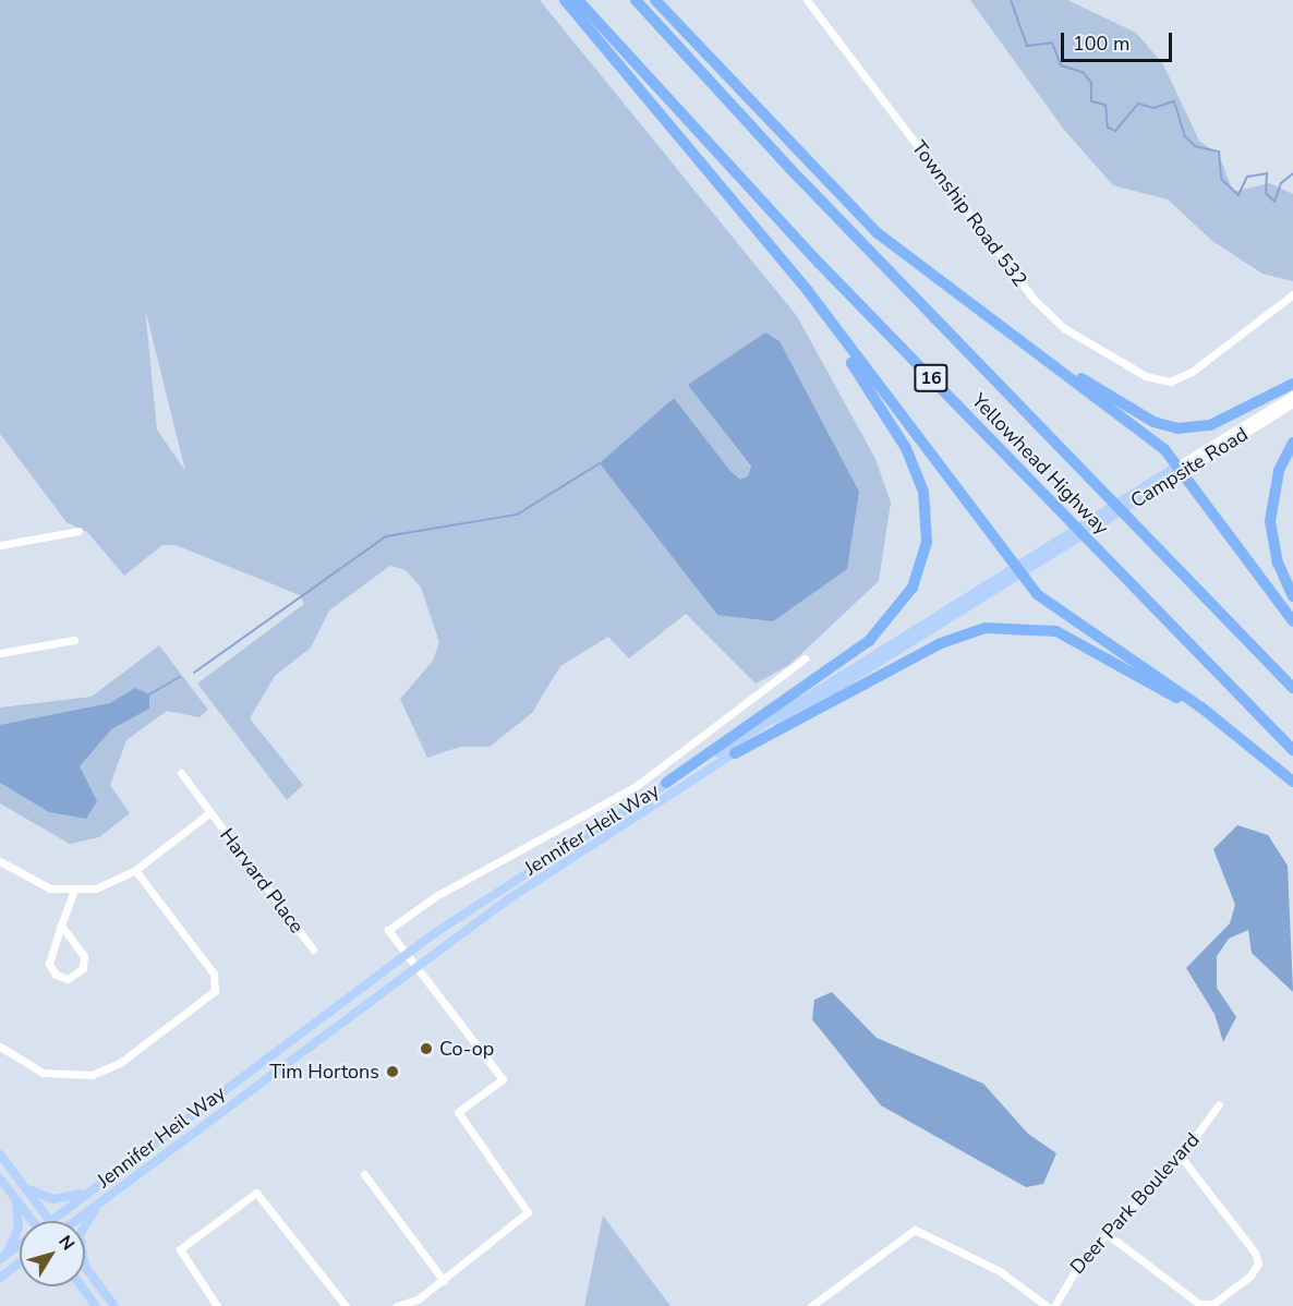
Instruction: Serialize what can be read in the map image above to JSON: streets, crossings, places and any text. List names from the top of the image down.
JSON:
{
  "streets": {
    "highway": ["16", "Yellowhead Highway"],
    "main road": ["Campsite Road", "Jennifer Heil Way"],
    "street": ["Township Road 532", "Harvard Place", "Deer Park Boulevard"]
  },
  "crossings": [
    ["Campsite Road", "Jennifer Heil Way"]
  ],
  "places": ["Co-op", "Tim Hortons"],
  "scale_bar": "100 m",
  "north": "top right"
}
